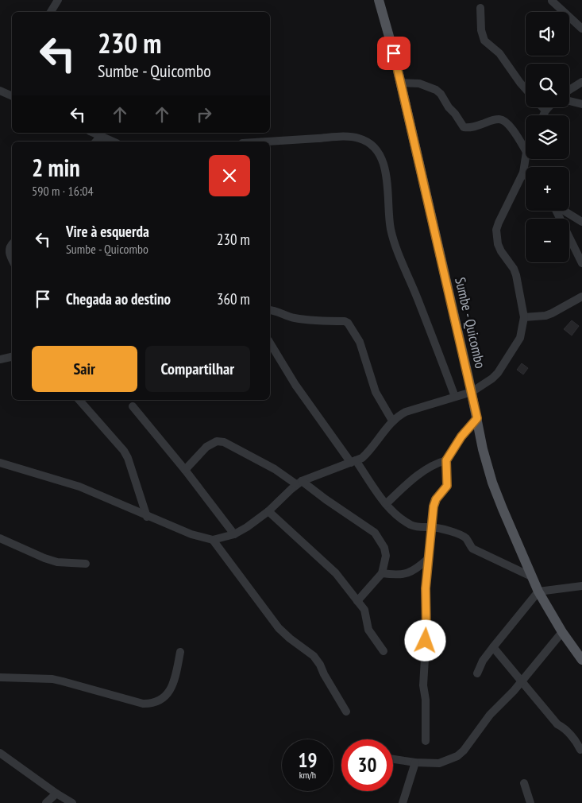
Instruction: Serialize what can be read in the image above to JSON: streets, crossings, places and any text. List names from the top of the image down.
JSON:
{
  "streets": {
    "main road": ["Sumbe - Quicombo"]
  },
  "page": {
    "map_buttons": ["+", "−"],
    "turn": ["230 m", "Sumbe - Quicombo"],
    "heading": ["2 min", "590 m · 16:04"],
    "list": [
      {
        "name": "Vire à esquerda",
        "note": "Sumbe - Quicombo",
        "value": "230 m"
      },
      {
        "name": "Chegada ao destino",
        "value": "360 m"
      }
    ],
    "buttons": ["Sair", "Compartilhar"],
    "speed": "19 km/h",
    "limit": "30"
  }
}
